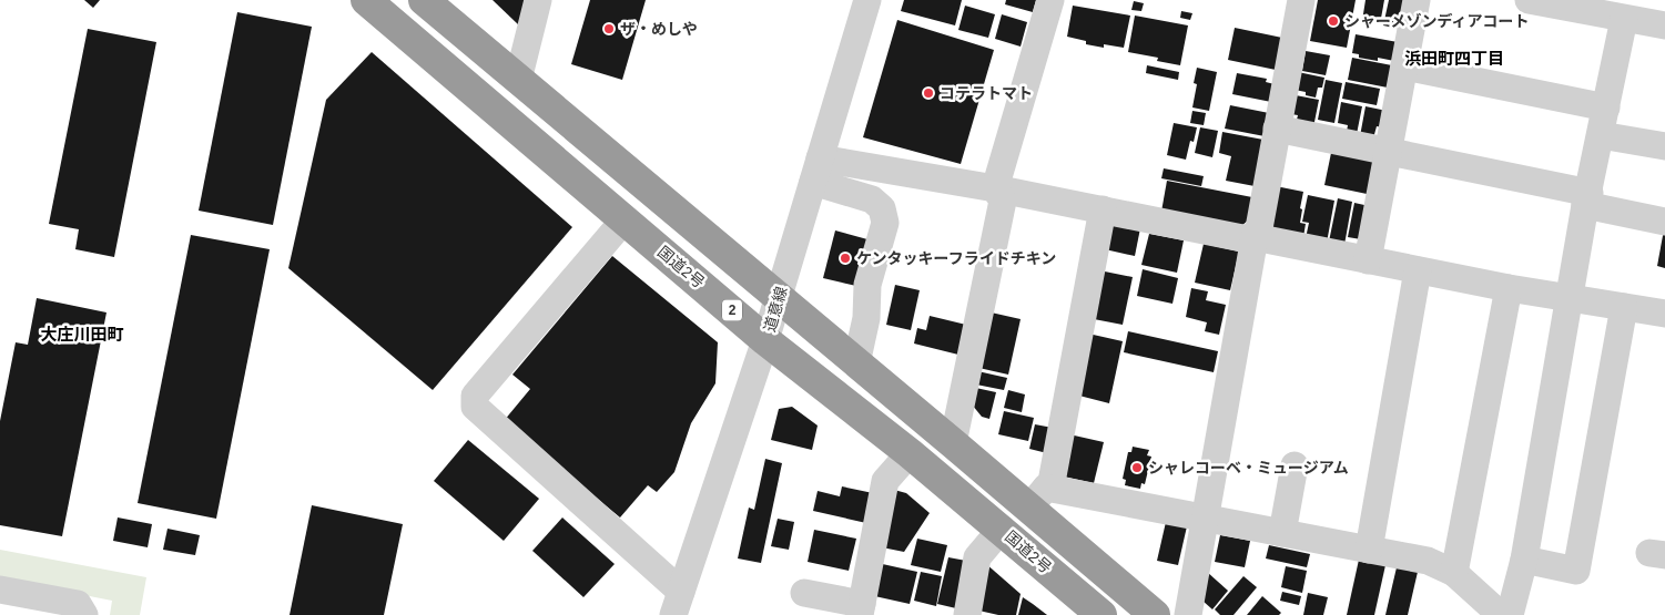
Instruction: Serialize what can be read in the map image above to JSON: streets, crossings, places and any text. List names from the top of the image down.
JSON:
{
  "streets": {
    "highway": ["国道2号", "2"],
    "street": ["道意線"]
  },
  "crossings": [
    ["国道2号", "道意線"]
  ],
  "districts": ["浜田町四丁目", "大庄川田町"],
  "places": [
    "シャーメゾンディアコート",
    "ザ・めしや",
    "コテラトマト",
    "ケンタッキーフライドチキン",
    "シャレコーベ・ミュージアム"
  ]
}
